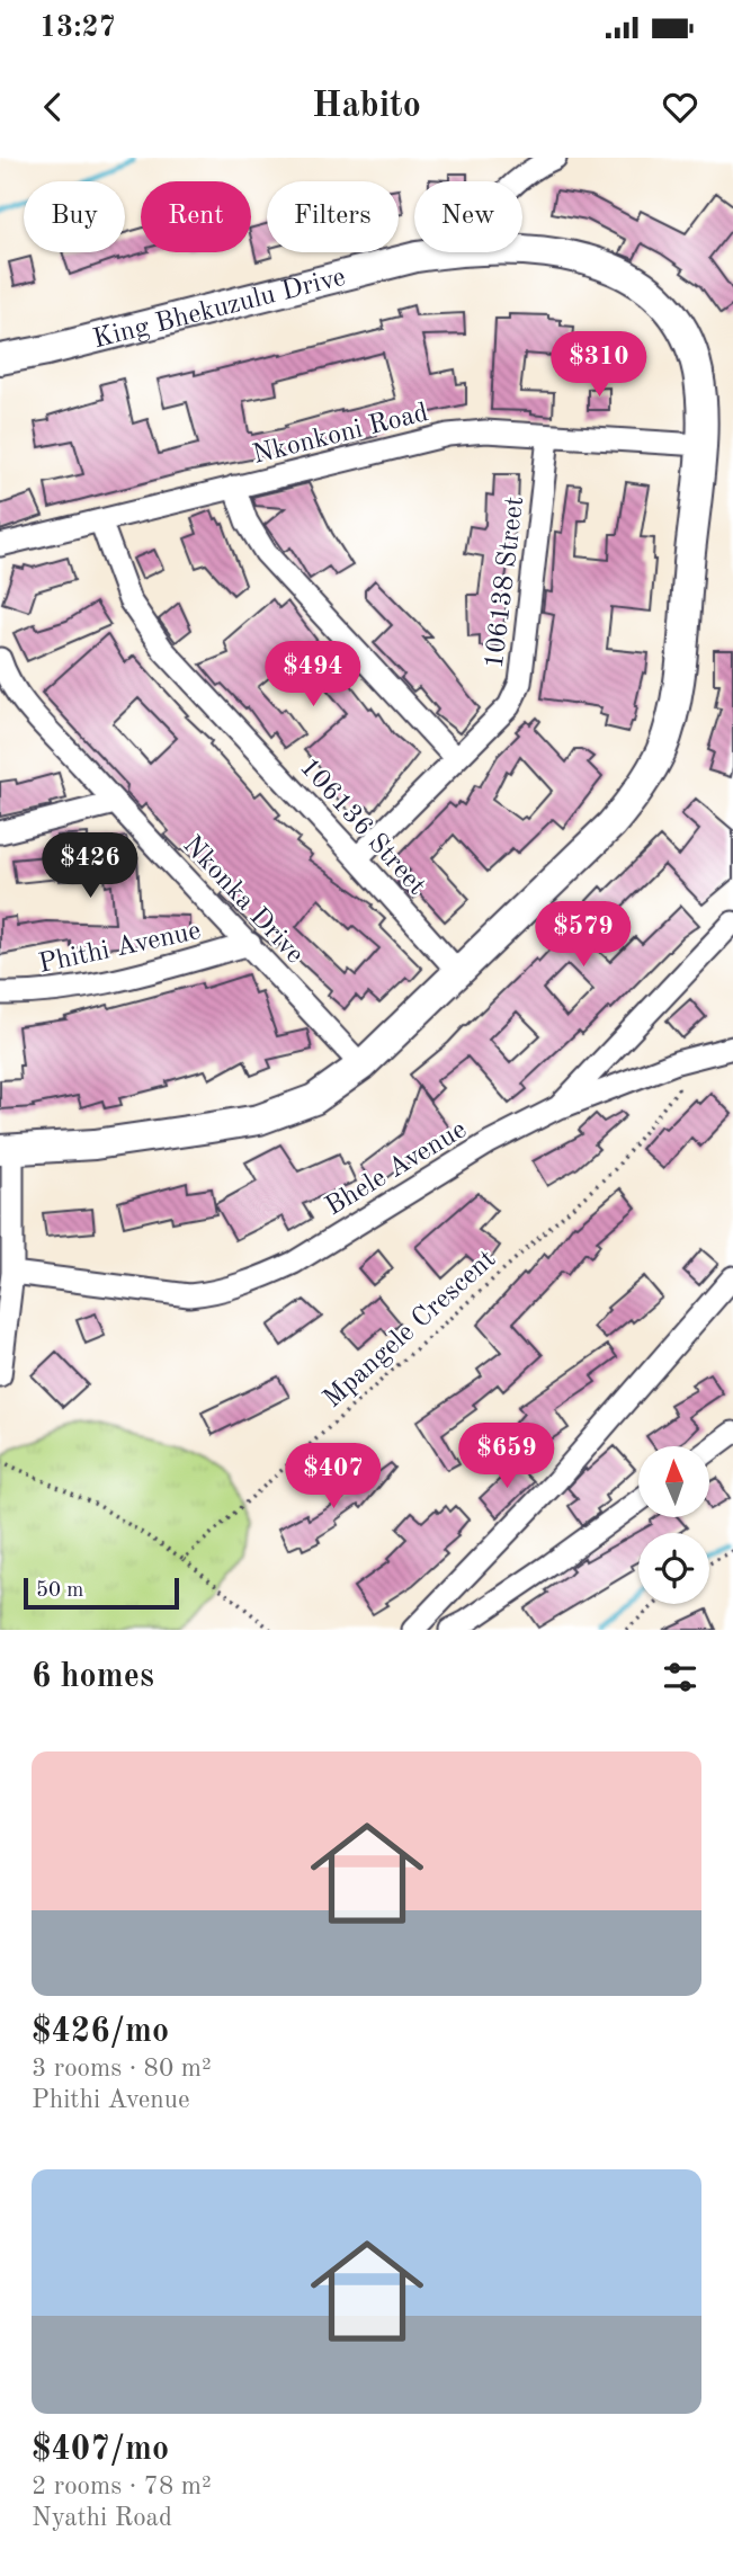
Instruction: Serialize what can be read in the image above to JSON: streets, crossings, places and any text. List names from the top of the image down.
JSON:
{
  "streets": {
    "street": [
      "King Bhekuzulu Drive",
      "Nkonkoni Road",
      "106138 Street",
      "106136 Street",
      "Nkonka Drive",
      "Phithi Avenue",
      "Bhele Avenue"
    ],
    "path": ["Mpangele Crescent"]
  },
  "crossings": [
    ["King Bhekuzulu Drive", "Nkonkoni Road"],
    ["King Bhekuzulu Drive", "106136 Street"],
    ["King Bhekuzulu Drive", "Nkonka Drive"],
    ["Nkonkoni Road", "106138 Street"],
    ["Nkonkoni Road", "106136 Street"],
    ["106138 Street", "106136 Street"],
    ["Nkonka Drive", "Phithi Avenue"]
  ],
  "scale_bar": "50 m",
  "north": "top",
  "page": {
    "status": "13:27",
    "header": "Habito",
    "chip": [
      "Buy",
      "Rent",
      "Filters",
      "New"
    ],
    "price": [
      "$310",
      "$494",
      "$426",
      "$579",
      "$659",
      "$407"
    ],
    "scale": "50 m",
    "heading": "6 homes",
    "list": [
      {
        "name": "$426/mo",
        "note": "3 rooms · 80 m² · Phithi Avenue"
      },
      {
        "name": "$407/mo",
        "note": "2 rooms · 78 m² · Nyathi Road"
      }
    ]
  }
}
